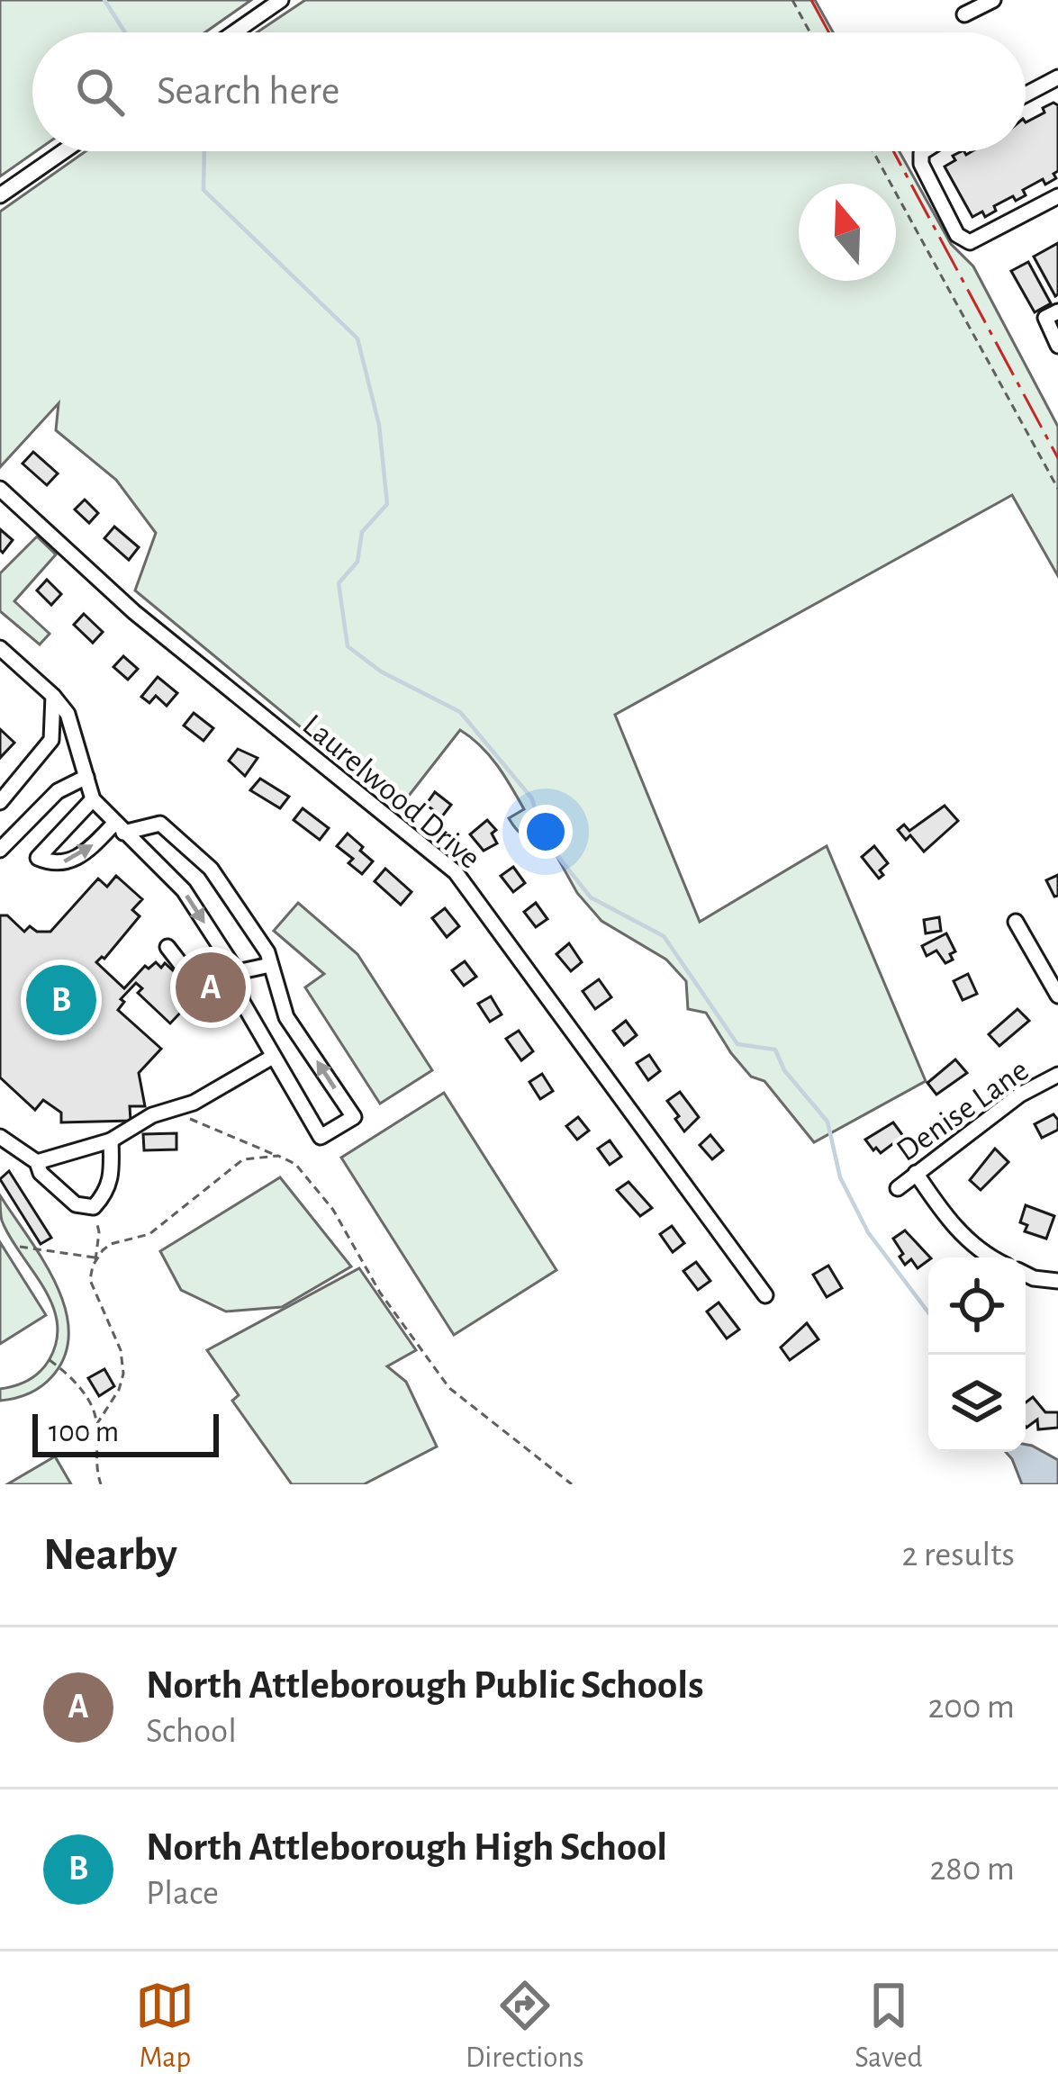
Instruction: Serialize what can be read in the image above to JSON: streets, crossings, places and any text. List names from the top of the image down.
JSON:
{
  "streets": {
    "street": ["Laurelwood Drive", "Denise Lane"]
  },
  "scale_bar": "100 m",
  "north": "top",
  "page": {
    "search": "Search here",
    "pins": ["A", "B"],
    "scale": "100 m",
    "heading": ["Nearby", "2 results"],
    "list": [
      {
        "mark": "A",
        "name": "North Attleborough Public Schools",
        "note": "School",
        "value": "200 m"
      },
      {
        "mark": "B",
        "name": "North Attleborough High School",
        "note": "Place",
        "value": "280 m"
      }
    ],
    "nav": ["Map", "Directions", "Saved"]
  }
}
